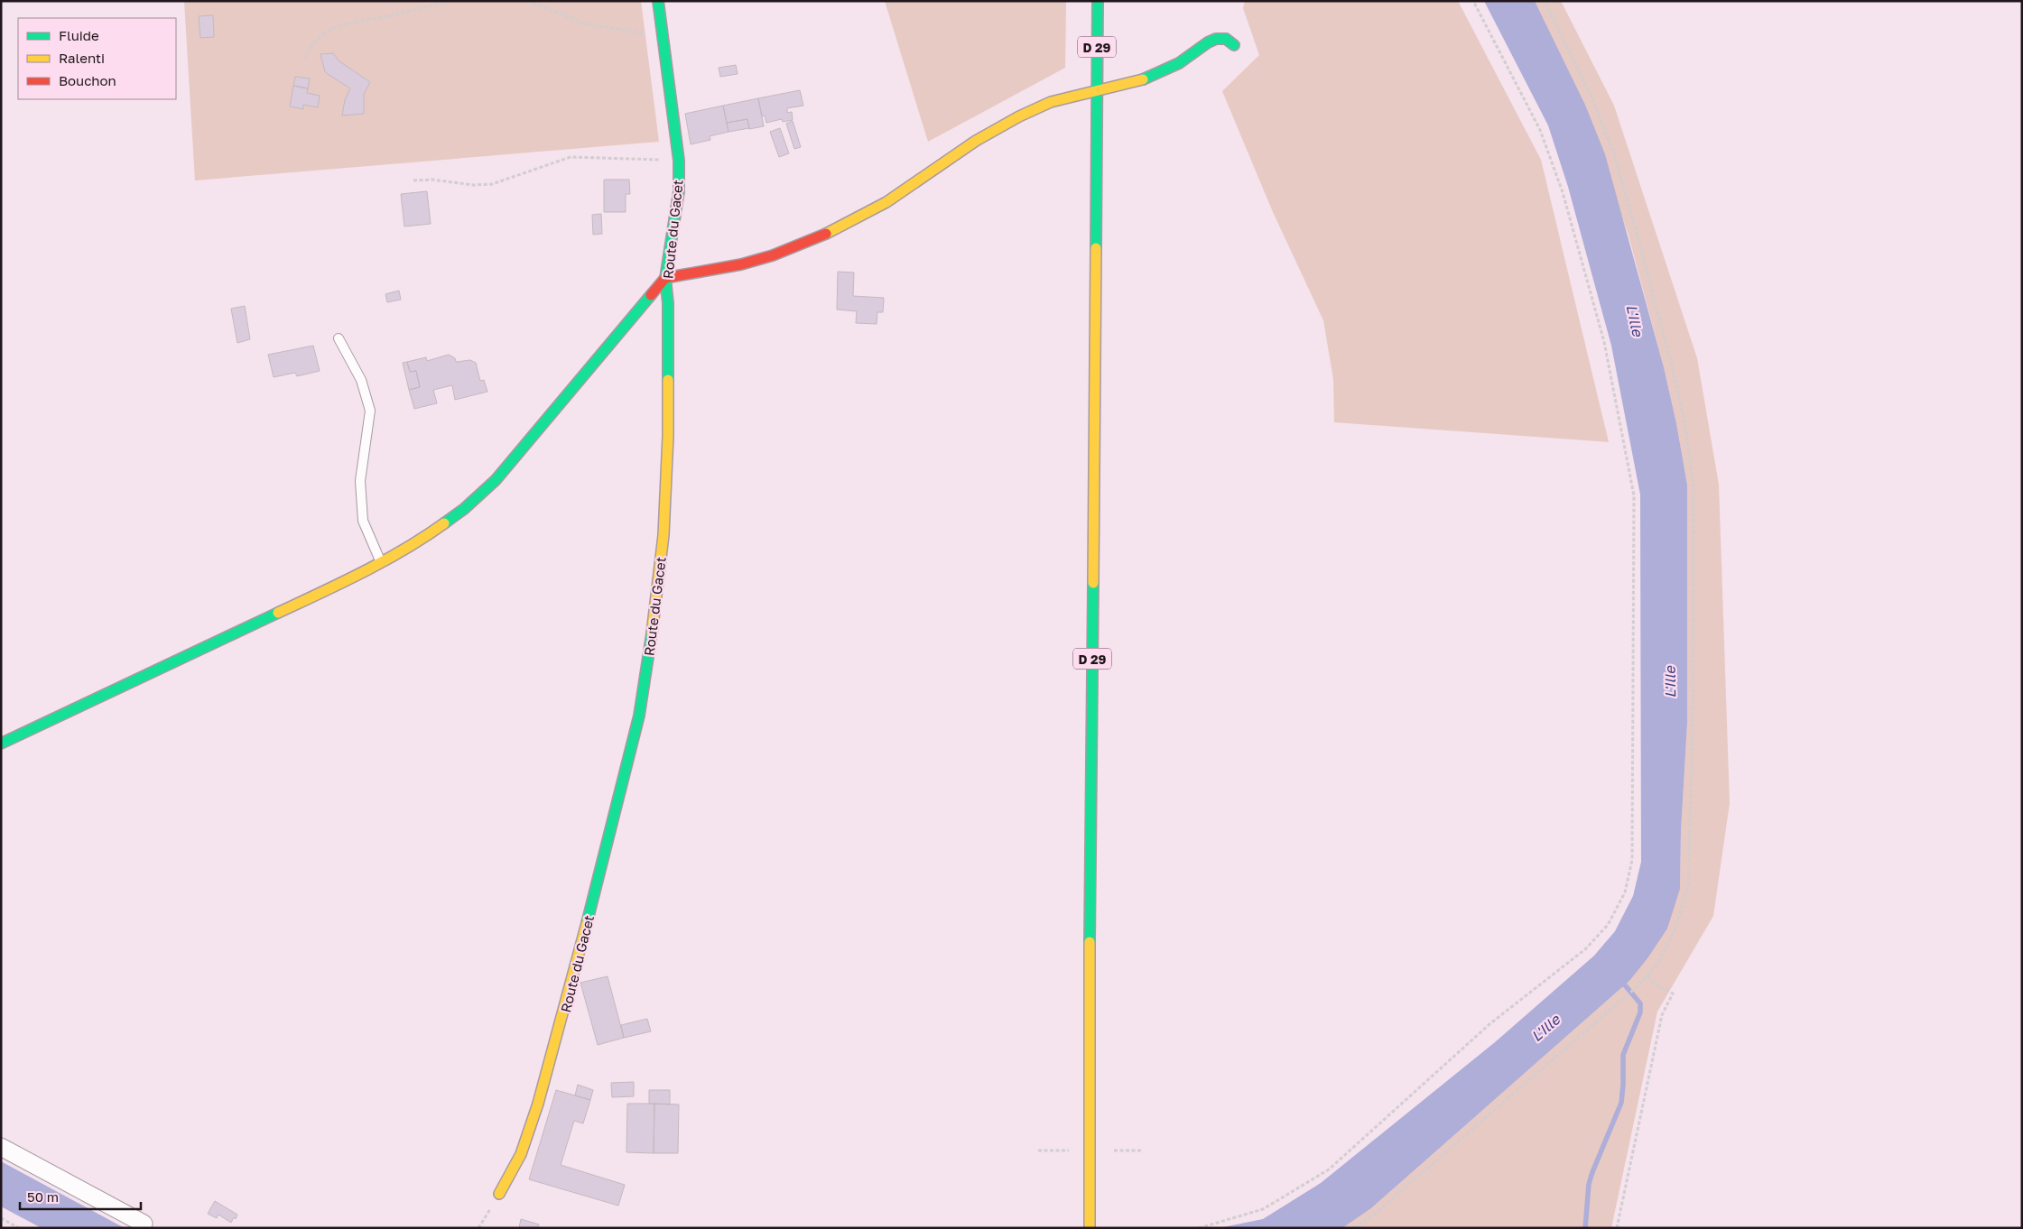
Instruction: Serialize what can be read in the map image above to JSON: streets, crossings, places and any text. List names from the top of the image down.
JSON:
{
  "streets": {
    "street": ["D 29", "Route du Gacet"]
  },
  "water": ["L'Ille"],
  "legend": ["Fluide", "Ralenti", "Bouchon"],
  "scale_bar": "50 m"
}
